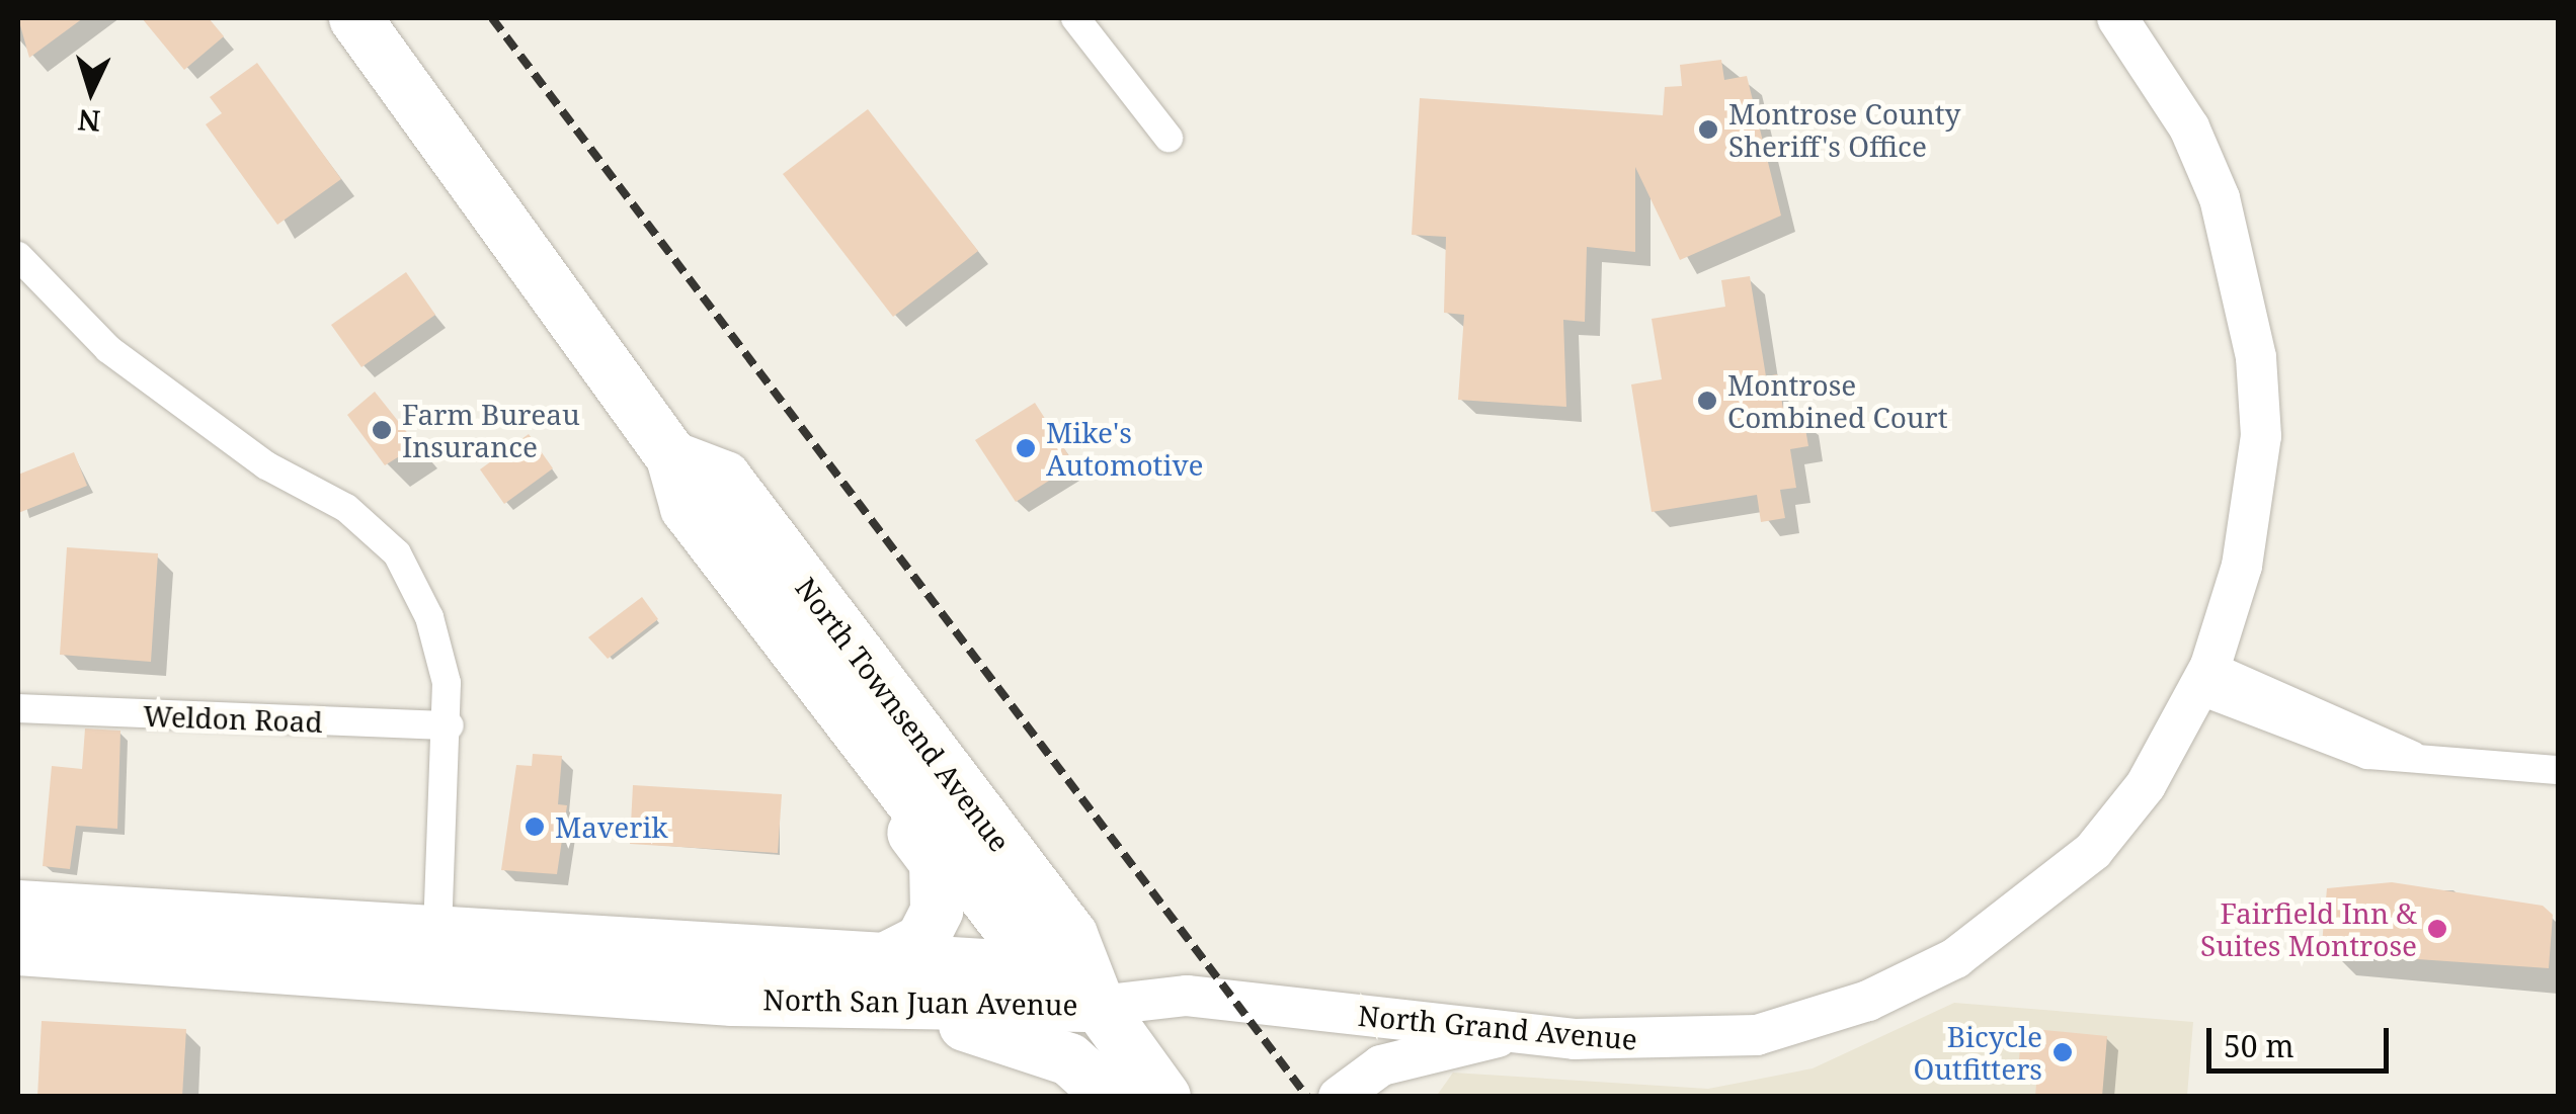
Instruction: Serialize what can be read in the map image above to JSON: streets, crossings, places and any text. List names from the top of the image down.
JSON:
{
  "streets": {
    "highway": ["North Townsend Avenue", "North San Juan Avenue"],
    "street": ["Weldon Road", "North Grand Avenue"]
  },
  "crossings": [
    ["North Townsend Avenue", "North San Juan Avenue"],
    ["North Townsend Avenue", "North Grand Avenue"],
    ["North San Juan Avenue", "North Grand Avenue"]
  ],
  "places": [
    "Montrose County Sheriff's Office",
    "Montrose Combined Court",
    "Farm Bureau Insurance",
    "Mike's Automotive",
    "Maverik",
    "Fairfield Inn & Suites Montrose",
    "Bicycle Outfitters"
  ],
  "scale_bar": "50 m",
  "north": "bottom"
}
